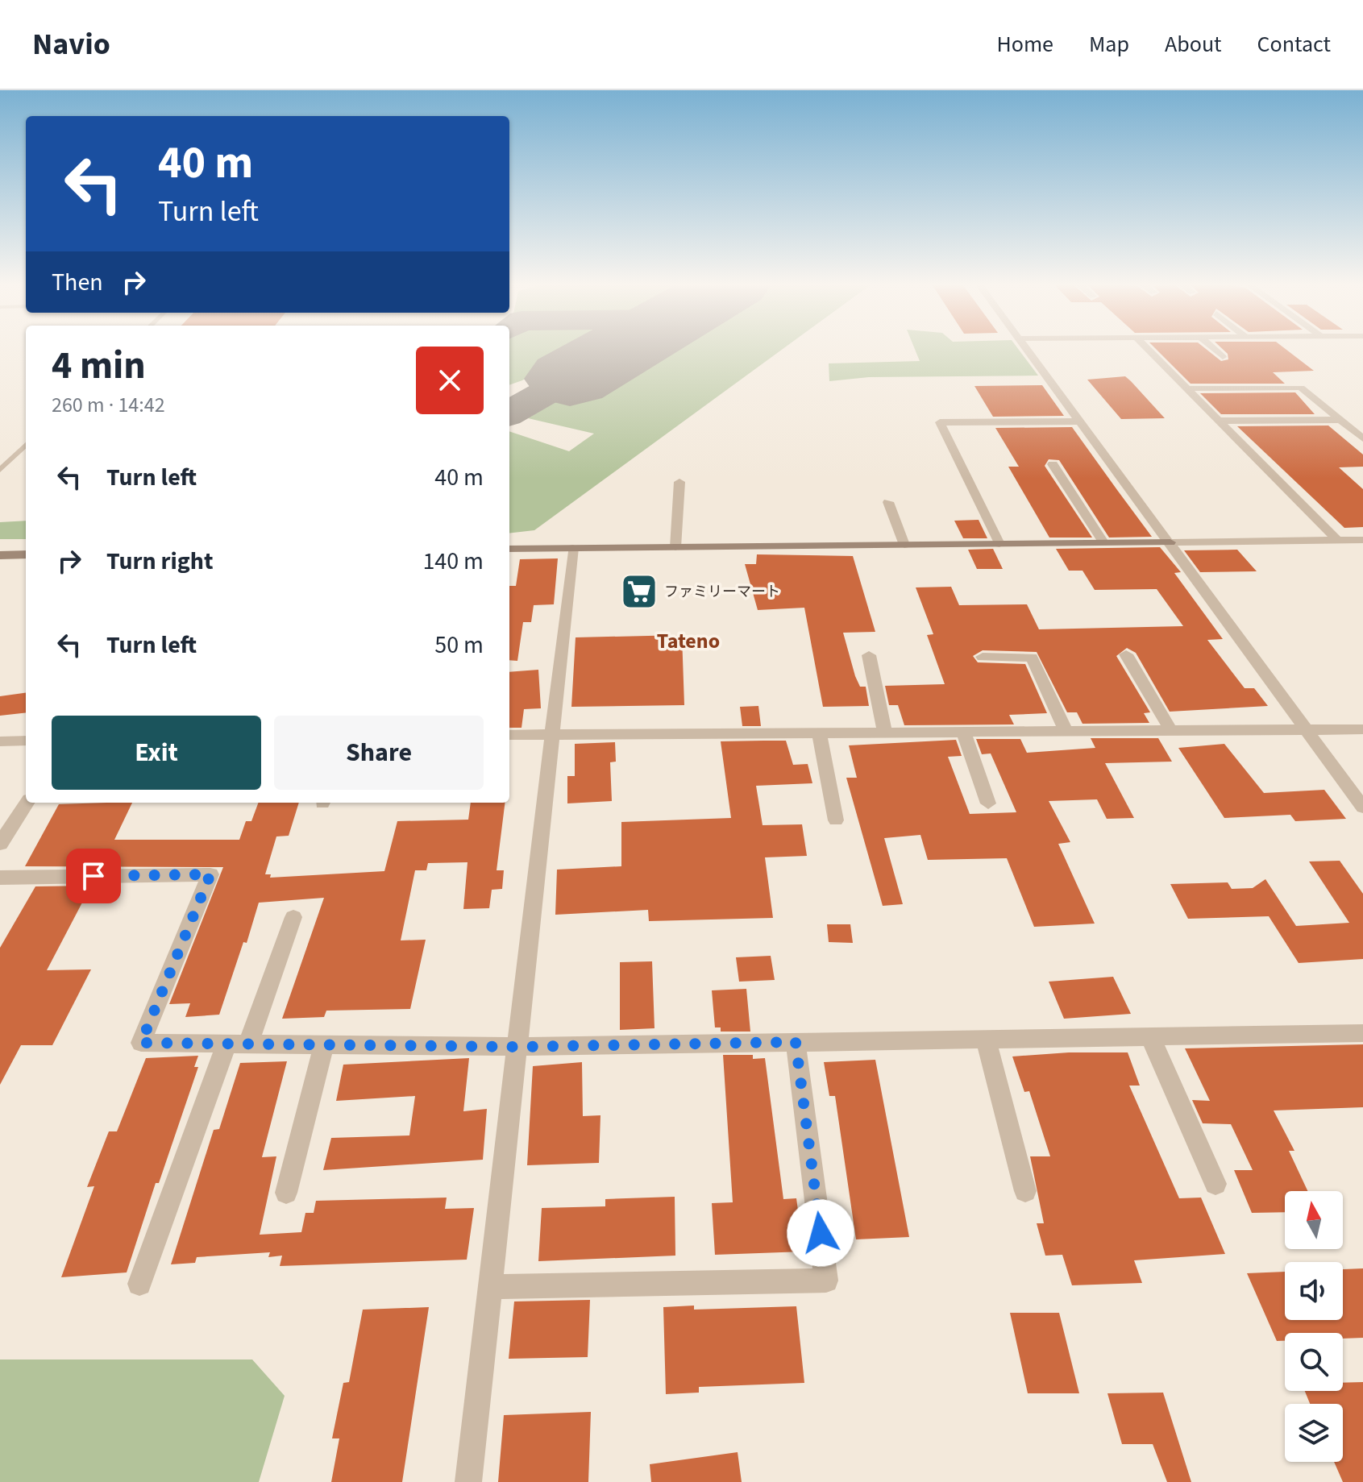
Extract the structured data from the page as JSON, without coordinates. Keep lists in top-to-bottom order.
{
  "districts": ["Tateno"],
  "places": {
    "supermarket": ["ファミリーマート"]
  },
  "north": "top",
  "page": {
    "header": "Navio",
    "nav": [
      "Home",
      "Map",
      "About",
      "Contact"
    ],
    "turn": ["40 m", "Turn left"],
    "then": "Then",
    "heading": ["4 min", "260 m · 14:42"],
    "list": [
      {
        "name": "Turn left",
        "value": "40 m"
      },
      {
        "name": "Turn right",
        "value": "140 m"
      },
      {
        "name": "Turn left",
        "value": "50 m"
      }
    ],
    "buttons": ["Exit", "Share"]
  }
}
